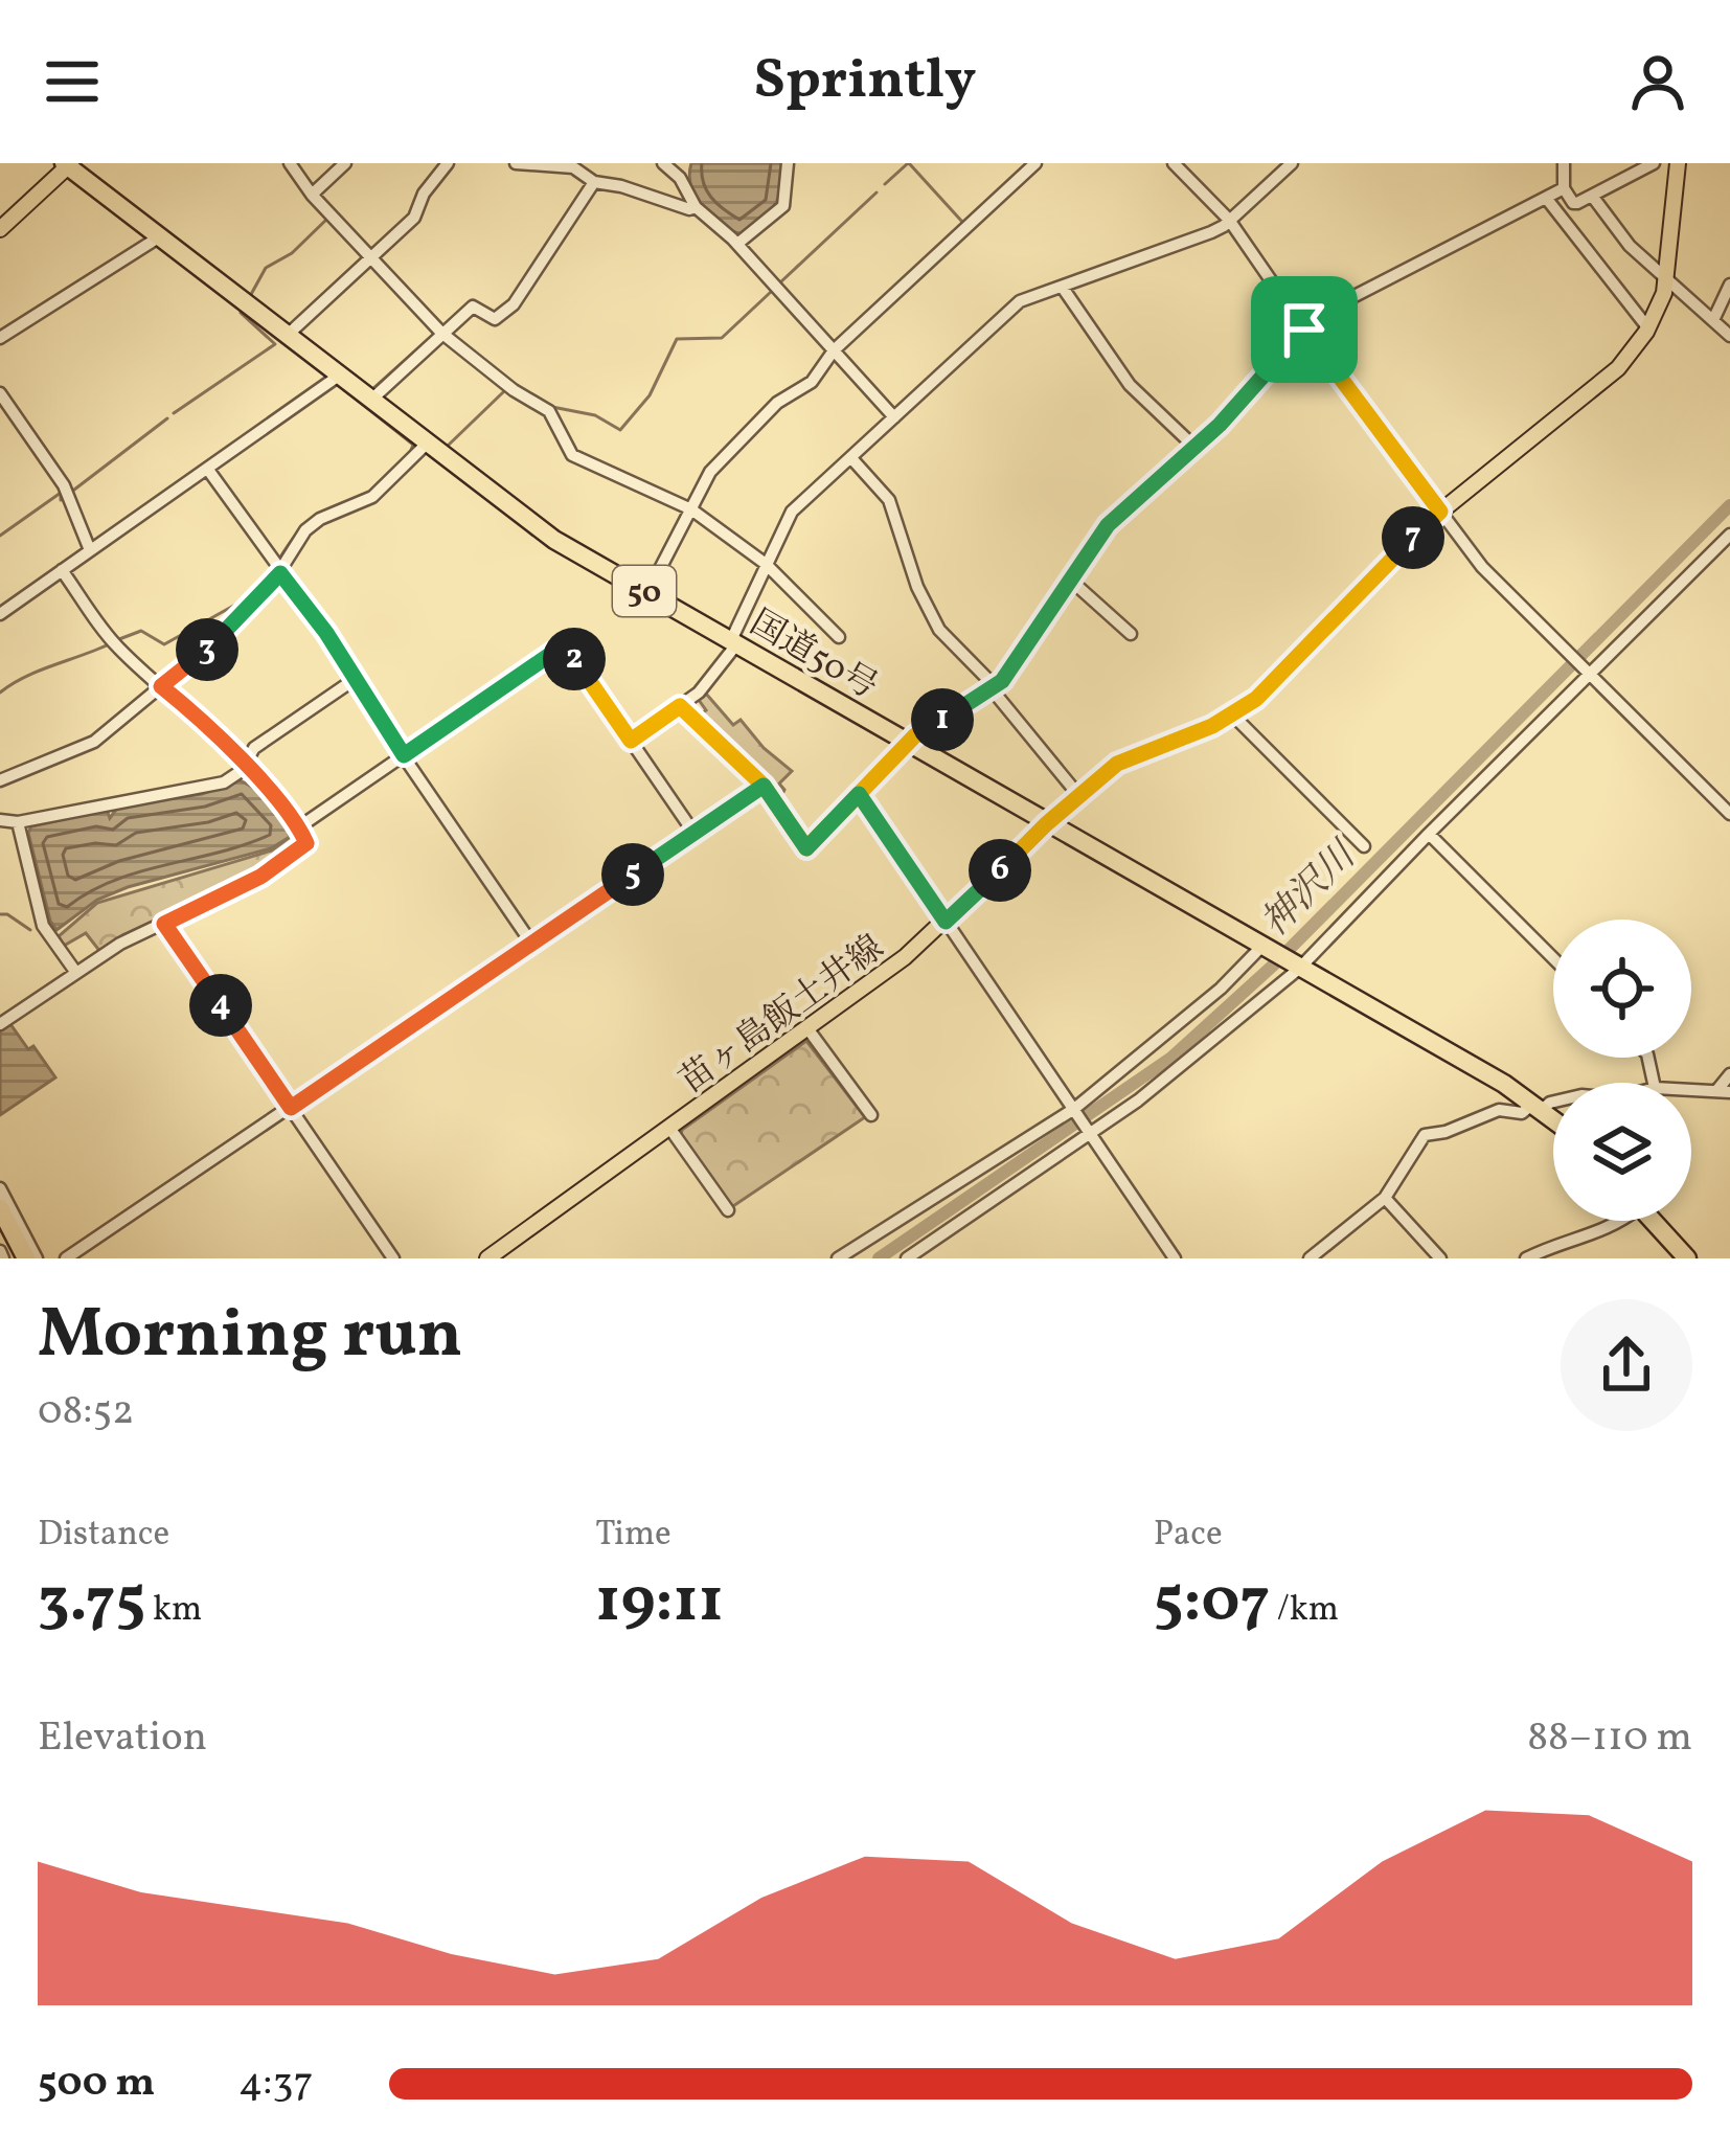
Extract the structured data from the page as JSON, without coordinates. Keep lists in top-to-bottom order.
{
  "streets": {
    "highway": ["50", "国道50号"],
    "main road": ["苗ヶ島飯土井線"]
  },
  "crossings": [
    ["国道50号", "苗ヶ島飯土井線"]
  ],
  "water": ["神沢川"],
  "page": {
    "header": "Sprintly",
    "pins": [
      "7",
      "3",
      "2",
      "1",
      "6",
      "5",
      "4"
    ],
    "heading": ["Morning run", "08:52"],
    "stats": [
      ["Distance", "3.75 km"],
      ["Time", "19:11"],
      ["Pace", "5:07 /km"]
    ],
    "chart": ["Elevation", "88–110 m"],
    "list": [
      {
        "name": "500 m",
        "note": "4:37"
      }
    ]
  }
}
